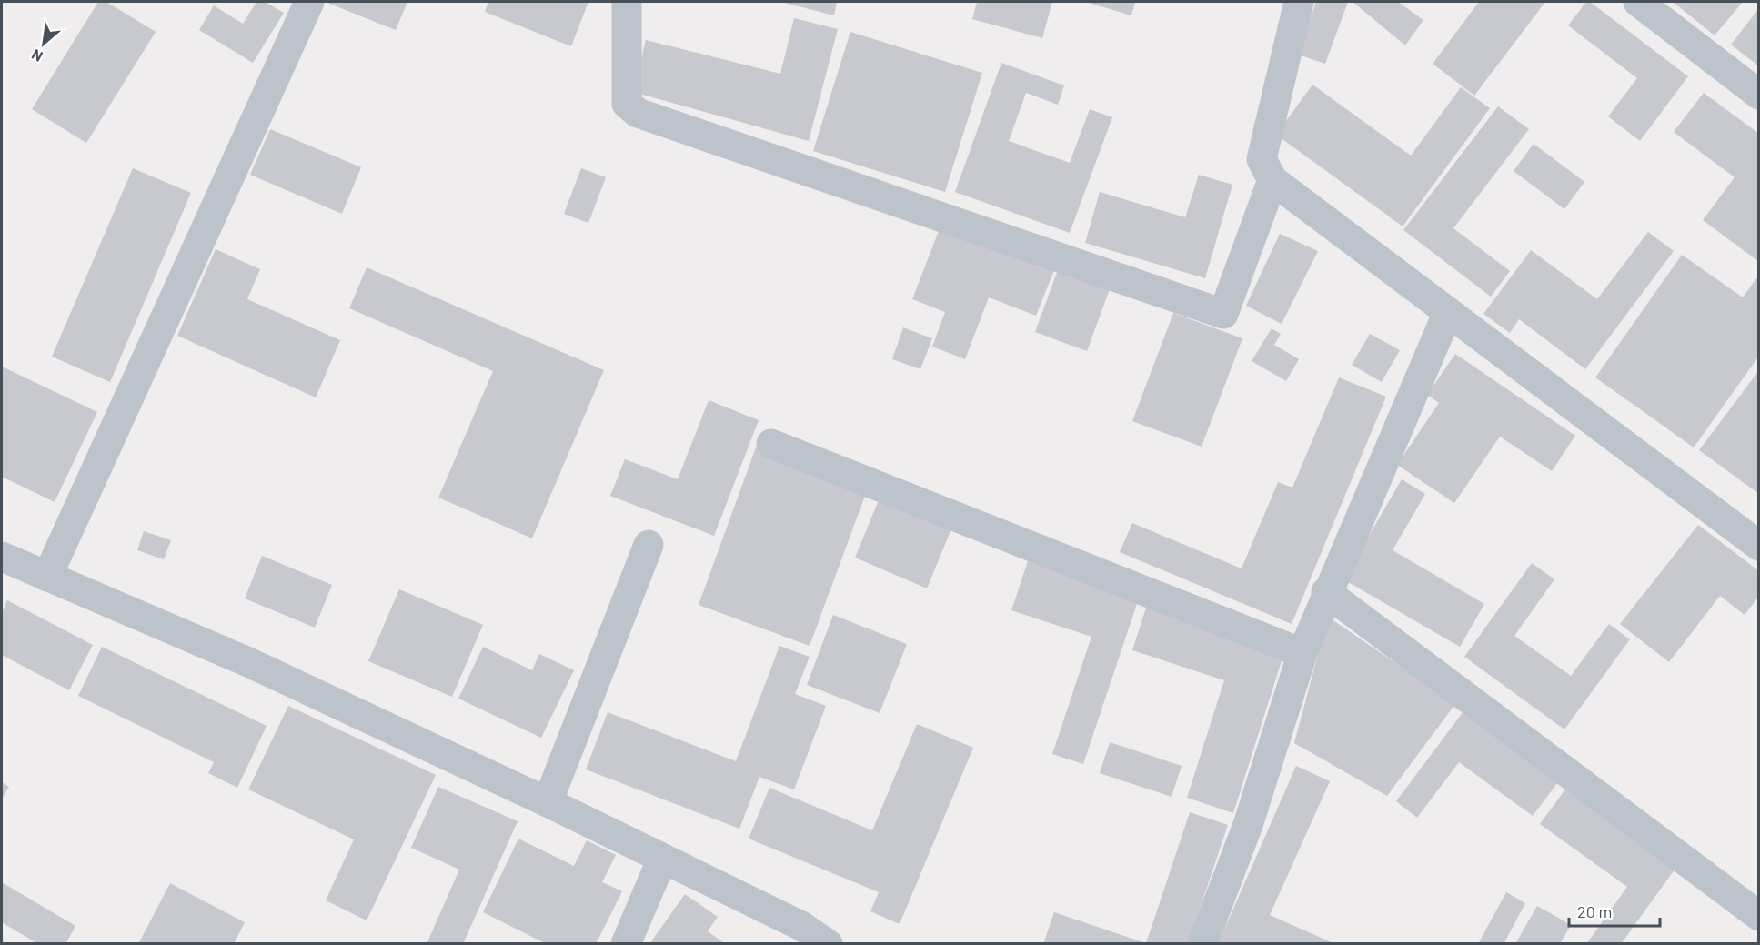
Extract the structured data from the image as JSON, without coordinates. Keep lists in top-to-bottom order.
{
  "scale_bar": "20 m",
  "north": "bottom left"
}
